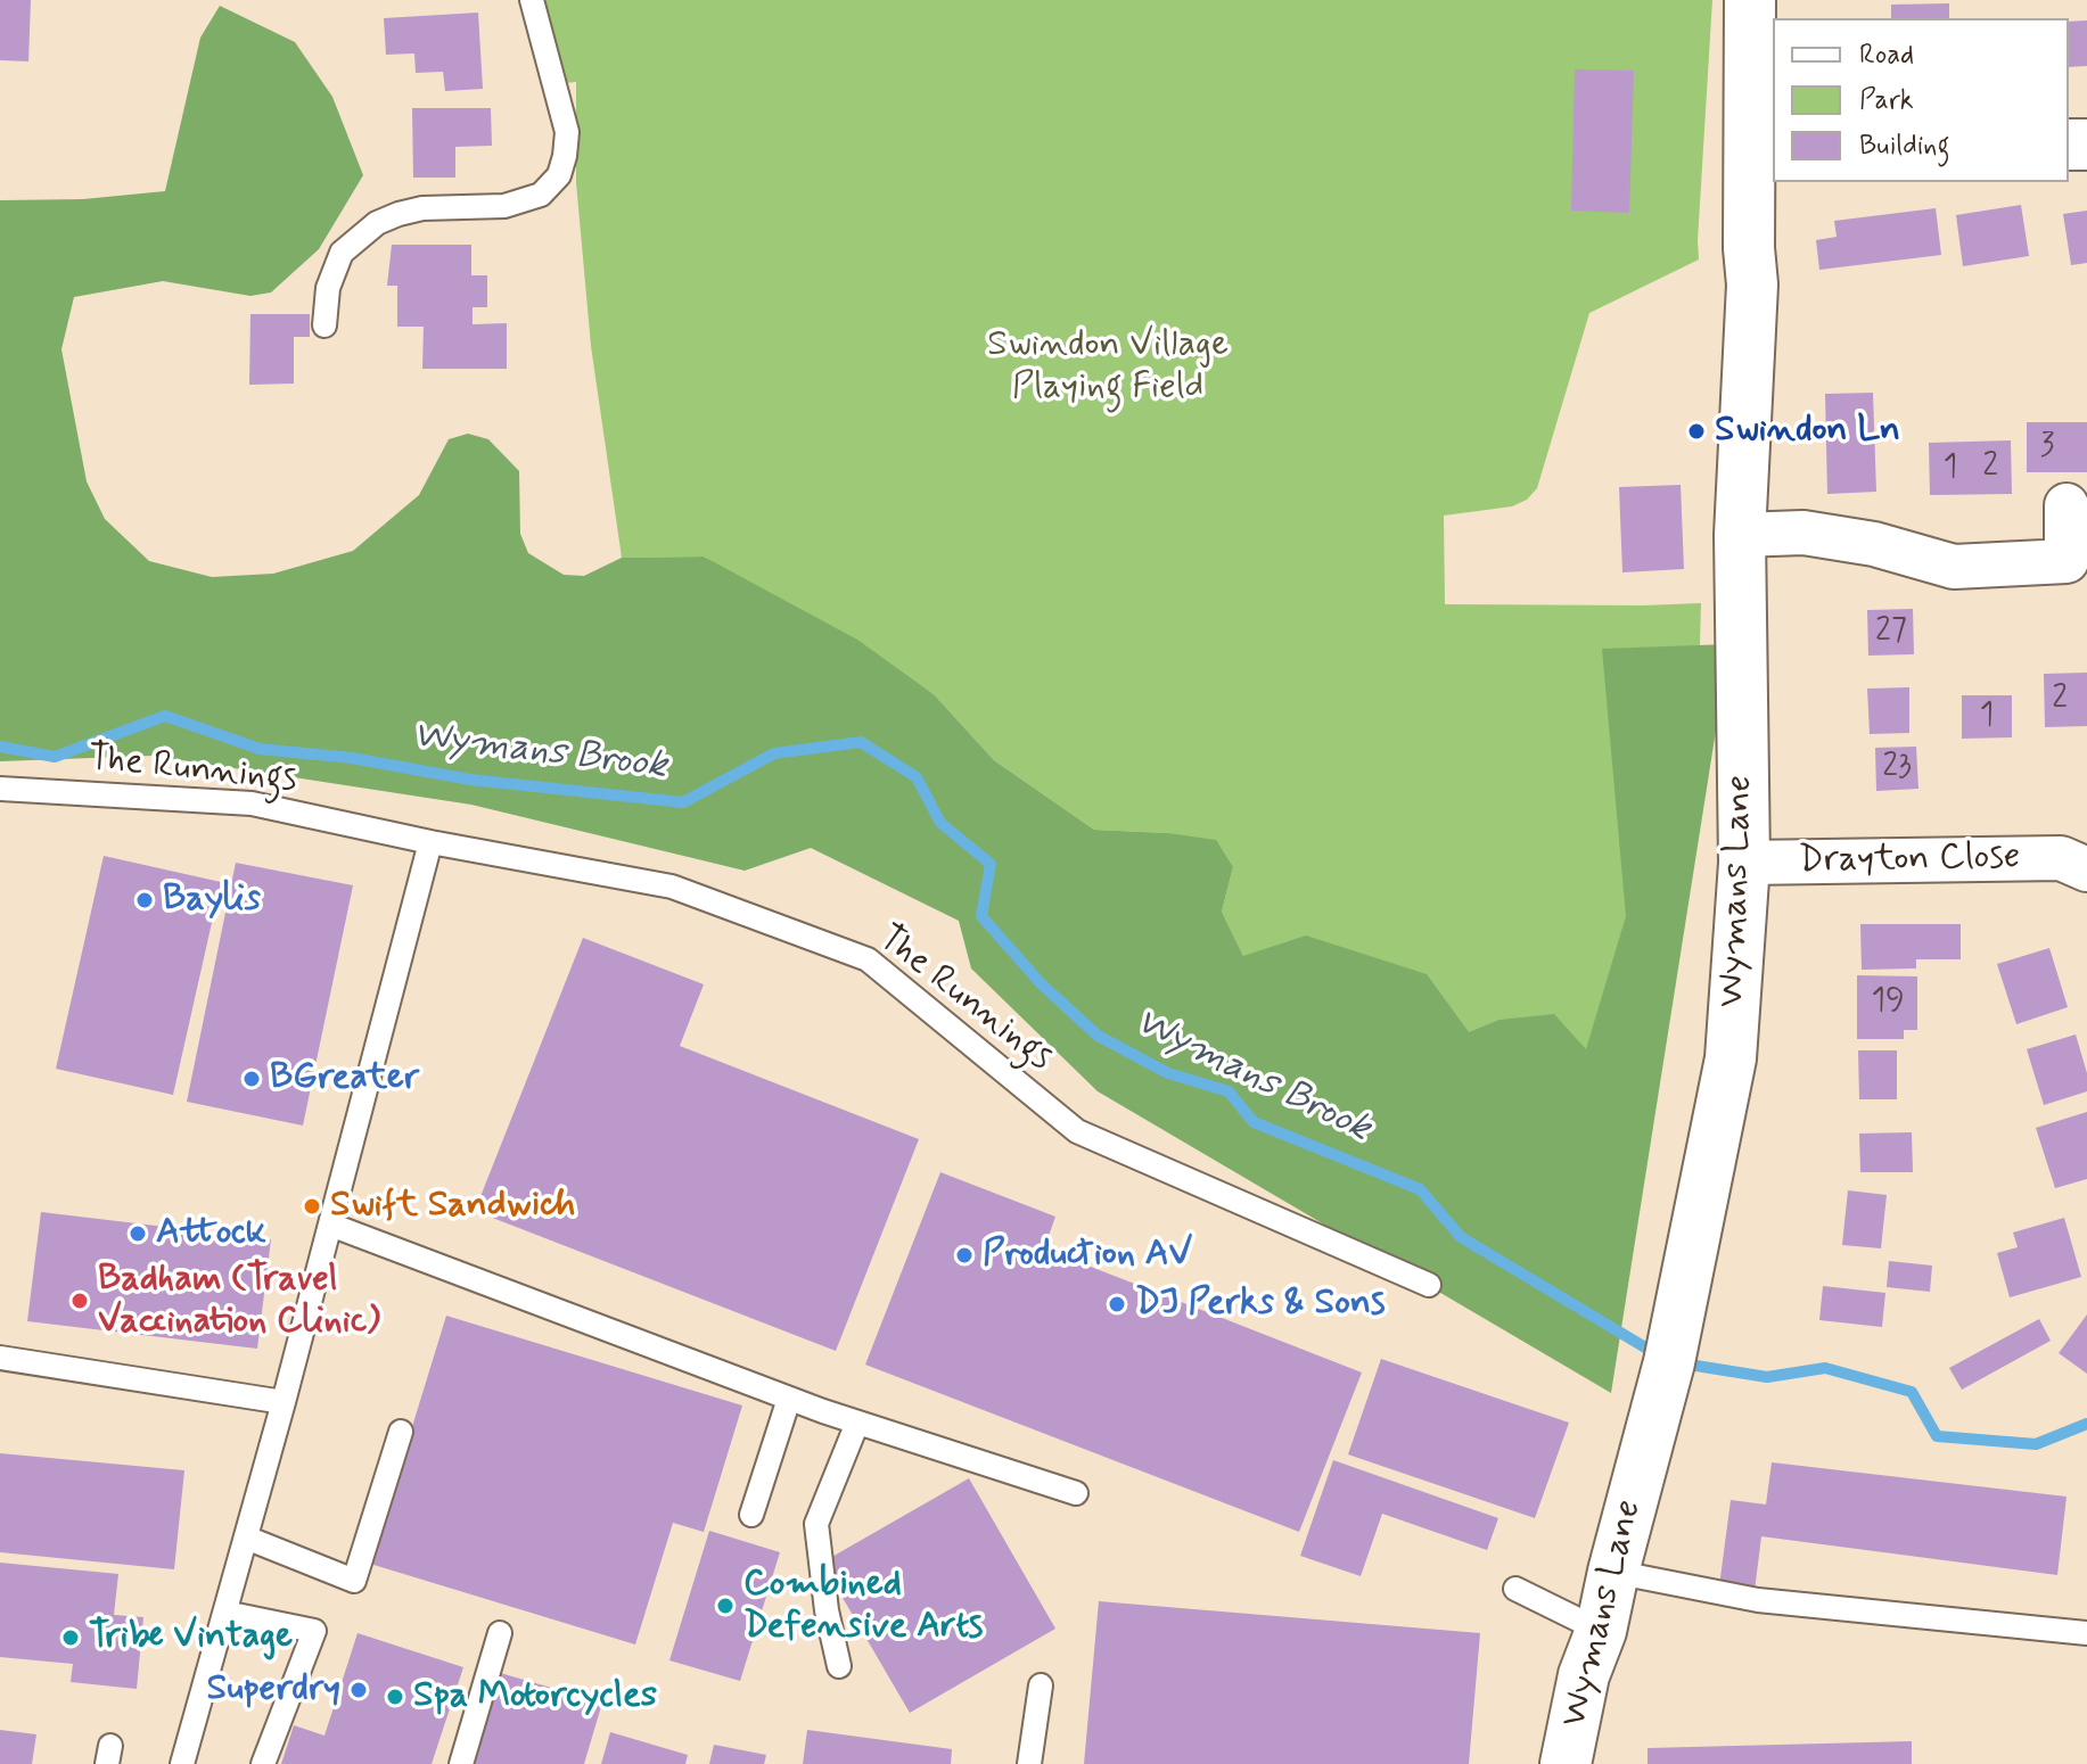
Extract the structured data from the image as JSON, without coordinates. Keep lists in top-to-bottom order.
{
  "streets": {
    "street": ["Drayton Close", "Wymans Lane"],
    "lane": ["The Runnings"]
  },
  "crossings": [
    ["Drayton Close", "Wymans Lane"]
  ],
  "water": ["Wymans Brook"],
  "parks": ["Swindon Village Playing Field"],
  "places": [
    "Swindon Ln",
    "Baylis",
    "BGreater",
    "Swift Sandwich",
    "Attock",
    "Production AV",
    "Badham (Travel Vaccination Clinic)",
    "DJ Perks & Sons",
    "Combined Defensive Arts",
    "Tribe Vintage",
    "Superdry",
    "Spa Motorcycles"
  ],
  "house_numbers": [
    "3",
    "2",
    "1",
    "27",
    "2",
    "1",
    "23",
    "19"
  ],
  "legend": ["Road", "Park", "Building"]
}
